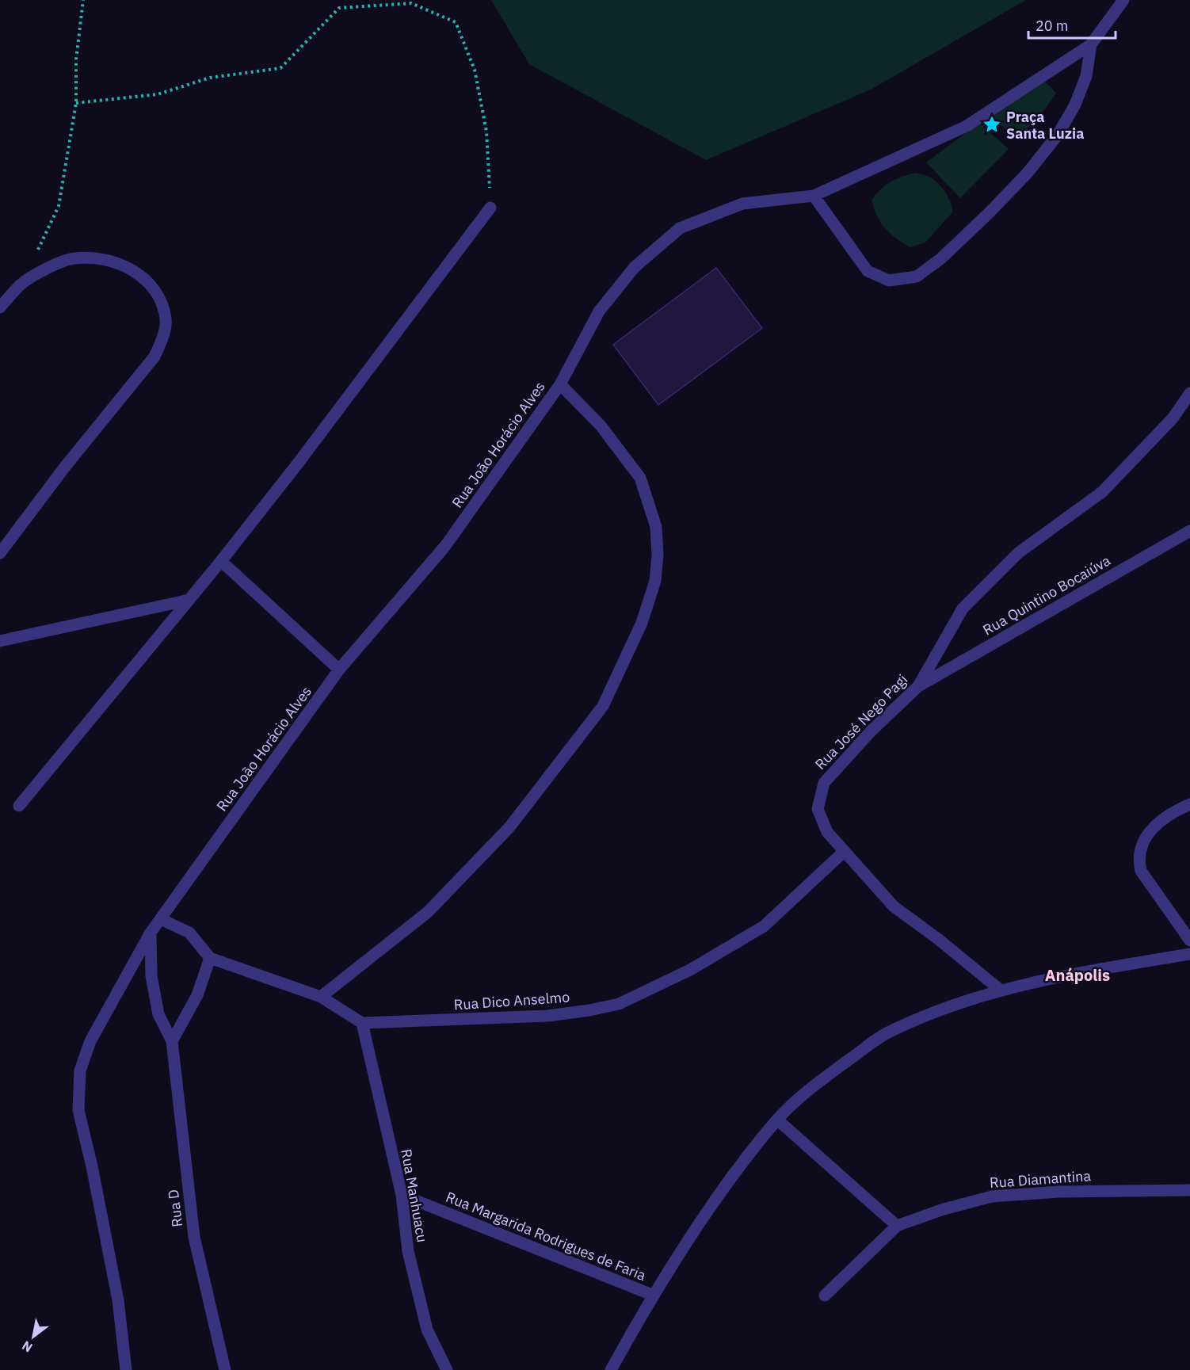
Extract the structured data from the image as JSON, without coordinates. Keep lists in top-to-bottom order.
{
  "streets": {
    "street": [
      "Rua João Horácio Alves",
      "Rua Quintino Bocaiúva",
      "Rua José Nego Pagi",
      "Rua Dico Anselmo",
      "Rua Diamantina",
      "Rua Manhuacu",
      "Rua D",
      "Rua Margarida Rodrigues de Faria"
    ]
  },
  "crossings": [
    ["Rua João Horácio Alves", "Rua D"],
    ["Rua Quintino Bocaiúva", "Rua José Nego Pagi"],
    ["Rua José Nego Pagi", "Rua Dico Anselmo"],
    ["Rua Dico Anselmo", "Rua Manhuacu"],
    ["Rua Manhuacu", "Rua Margarida Rodrigues de Faria"]
  ],
  "districts": ["Anápolis"],
  "places": {
    "place": ["Praça Santa Luzia"]
  },
  "scale_bar": "20 m",
  "north": "bottom left"
}
